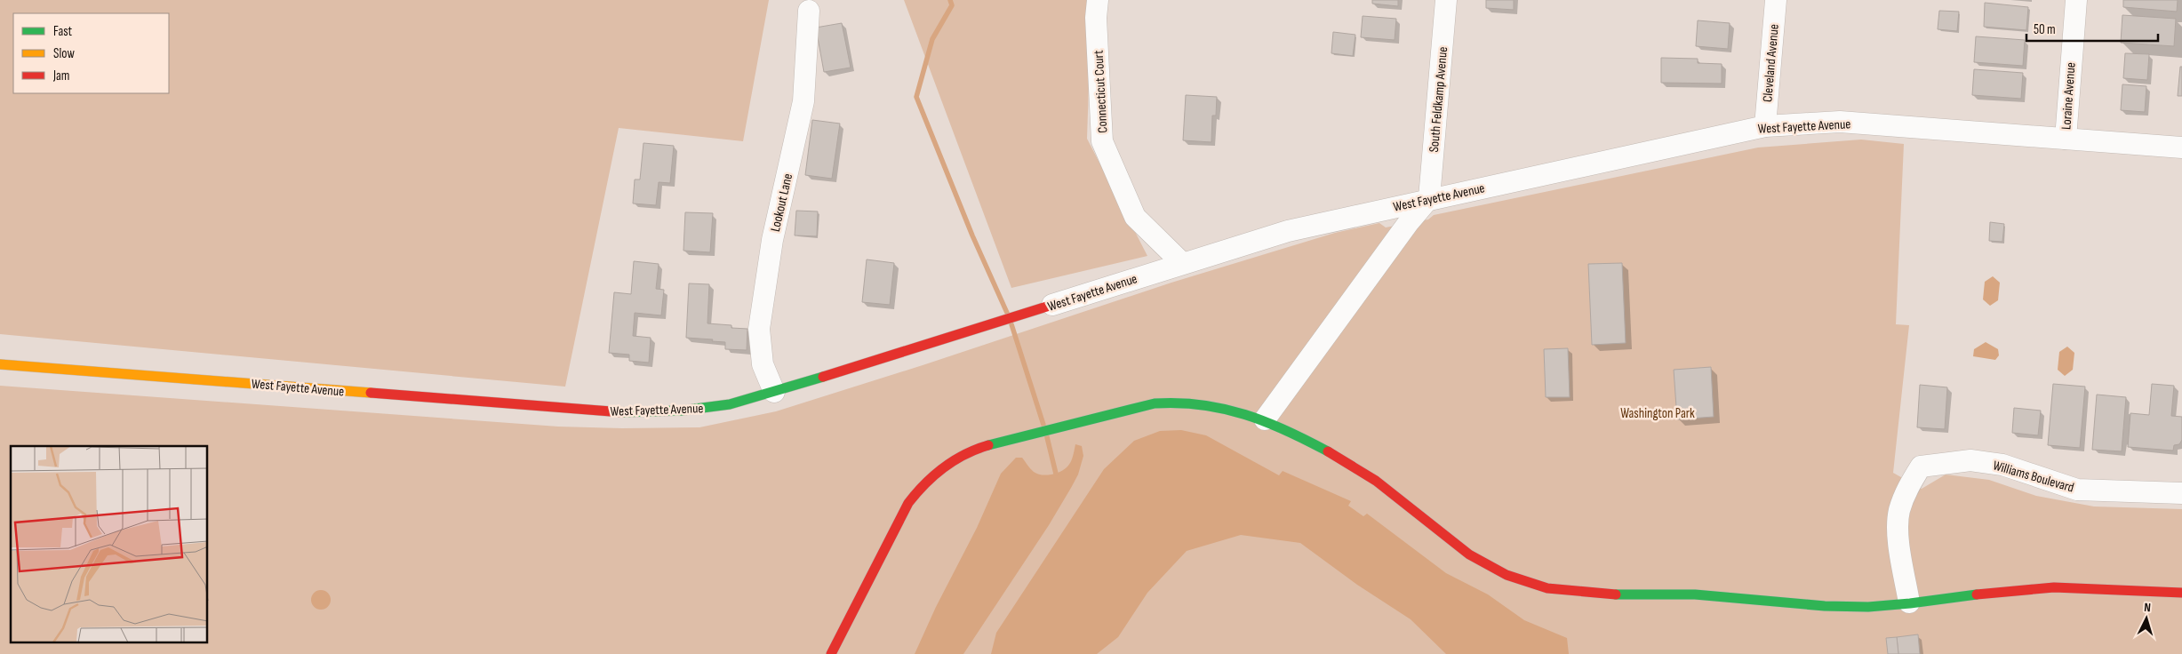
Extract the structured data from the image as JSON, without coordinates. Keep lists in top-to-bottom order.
{
  "streets": {
    "street": [
      "Cleveland Avenue",
      "Connecticut Court",
      "Loraine Avenue",
      "South Feldkamp Avenue",
      "West Fayette Avenue",
      "Lookout Lane",
      "Williams Boulevard"
    ]
  },
  "crossings": [
    ["Cleveland Avenue", "West Fayette Avenue"],
    ["Connecticut Court", "West Fayette Avenue"],
    ["Loraine Avenue", "West Fayette Avenue"],
    ["South Feldkamp Avenue", "West Fayette Avenue"],
    ["West Fayette Avenue", "Lookout Lane"]
  ],
  "parks": ["Washington Park"],
  "legend": ["Fast", "Slow", "Jam"],
  "scale_bar": "50 m",
  "north": "top"
}
